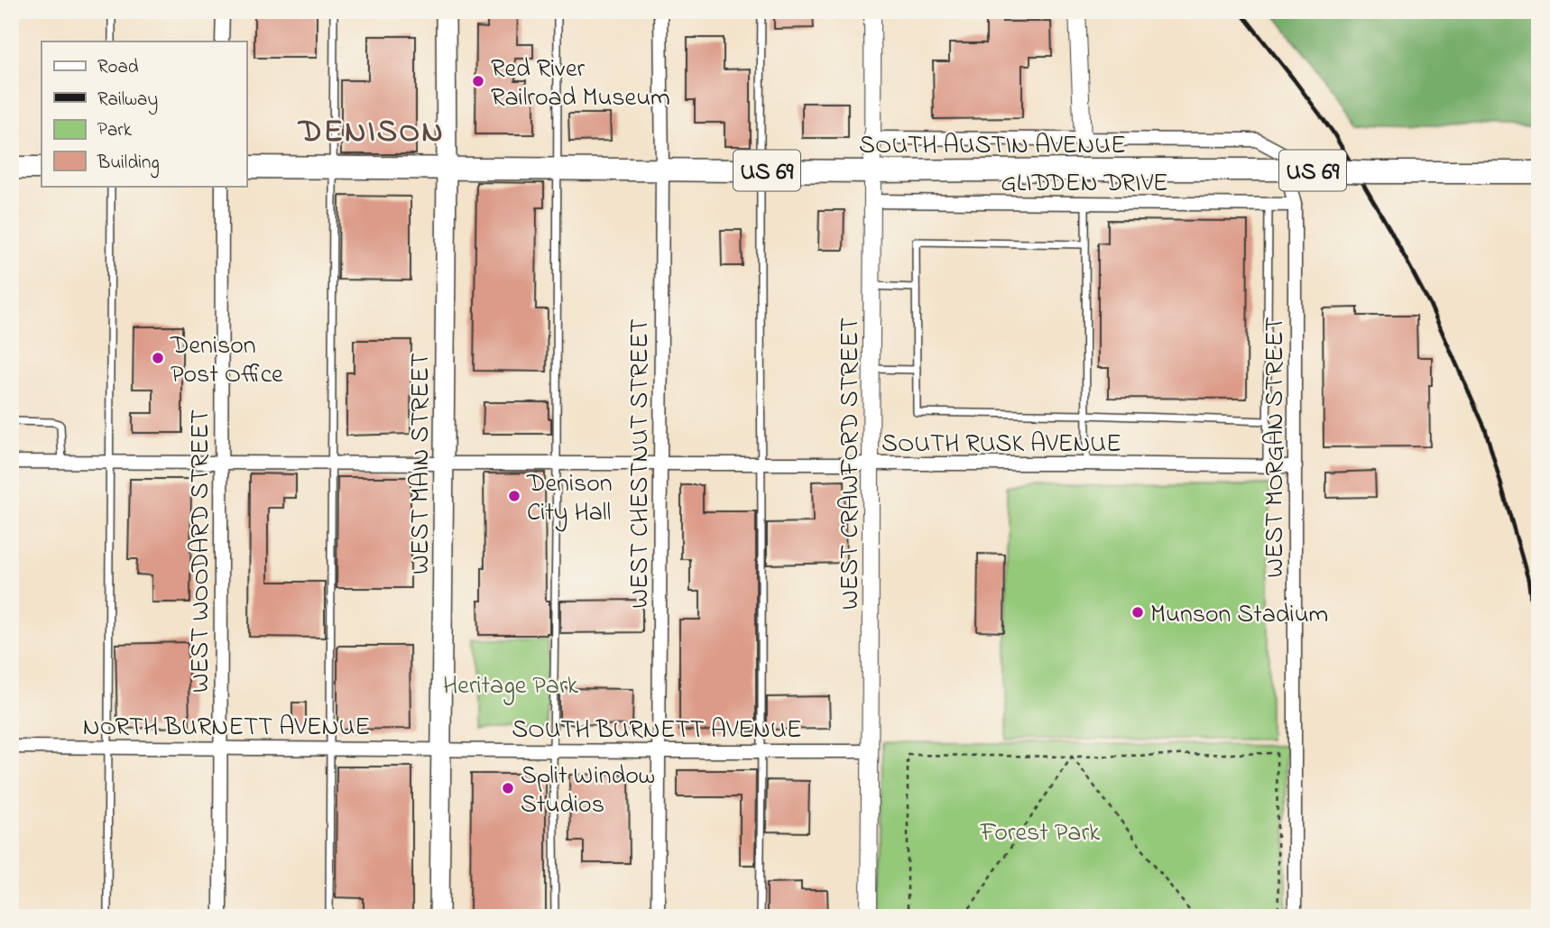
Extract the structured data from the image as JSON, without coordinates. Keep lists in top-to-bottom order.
{
  "streets": {
    "highway": ["SOUTH AUSTIN AVENUE", "US 69"],
    "main road": ["WEST MAIN STREET"],
    "street": [
      "GLIDDEN DRIVE",
      "SOUTH RUSK AVENUE",
      "WEST MORGAN STREET",
      "WEST CHESTNUT STREET",
      "WEST CRAWFORD STREET",
      "WEST WOODARD STREET",
      "NORTH BURNETT AVENUE",
      "SOUTH BURNETT AVENUE"
    ]
  },
  "crossings": [
    ["SOUTH AUSTIN AVENUE", "US 69"],
    ["SOUTH AUSTIN AVENUE", "WEST MAIN STREET"],
    ["SOUTH AUSTIN AVENUE", "WEST CHESTNUT STREET"],
    ["SOUTH AUSTIN AVENUE", "WEST CRAWFORD STREET"],
    ["US 69", "WEST MAIN STREET"],
    ["GLIDDEN DRIVE", "WEST MORGAN STREET"],
    ["GLIDDEN DRIVE", "WEST CRAWFORD STREET"],
    ["SOUTH RUSK AVENUE", "WEST MORGAN STREET"],
    ["SOUTH RUSK AVENUE", "WEST MAIN STREET"],
    ["SOUTH RUSK AVENUE", "WEST CHESTNUT STREET"],
    ["SOUTH RUSK AVENUE", "WEST CRAWFORD STREET"],
    ["SOUTH RUSK AVENUE", "WEST WOODARD STREET"],
    ["WEST MORGAN STREET", "WEST CRAWFORD STREET"],
    ["WEST MAIN STREET", "NORTH BURNETT AVENUE"],
    ["WEST MAIN STREET", "SOUTH BURNETT AVENUE"],
    ["WEST CHESTNUT STREET", "SOUTH BURNETT AVENUE"],
    ["WEST CRAWFORD STREET", "SOUTH BURNETT AVENUE"],
    ["WEST WOODARD STREET", "NORTH BURNETT AVENUE"],
    ["NORTH BURNETT AVENUE", "SOUTH BURNETT AVENUE"]
  ],
  "districts": ["DENISON"],
  "parks": ["Heritage Park", "Forest Park"],
  "places": [
    "Red River Railroad Museum",
    "Denison Post Office",
    "Denison City Hall",
    "Munson Stadium",
    "Split Window Studios"
  ],
  "legend": [
    "Road",
    "Railway",
    "Park",
    "Building"
  ]
}
